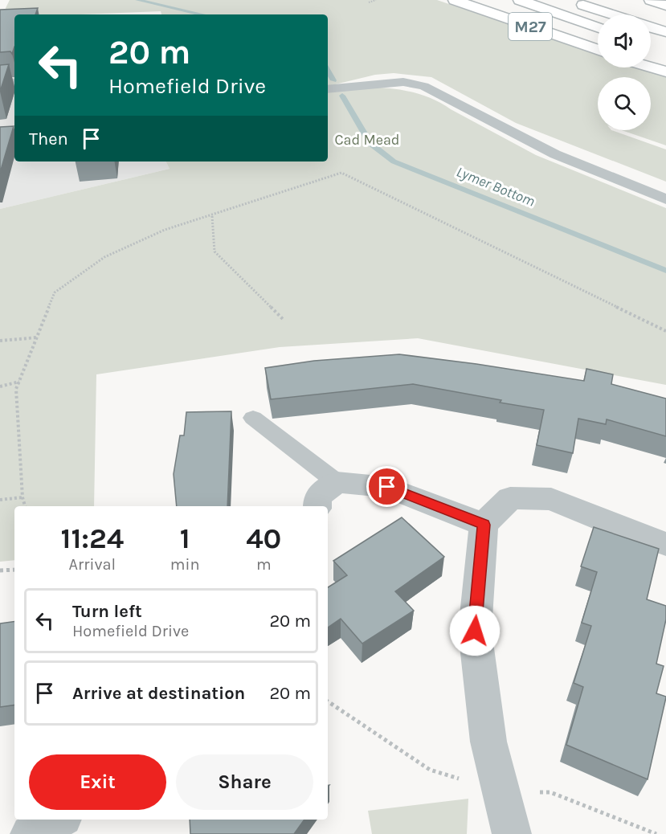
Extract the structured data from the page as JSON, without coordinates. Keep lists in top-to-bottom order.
{
  "streets": {
    "highway": ["M27"]
  },
  "water": ["Lymer Bottom"],
  "parks": ["Cad Mead"],
  "page": {
    "turn": ["20 m", "Homefield Drive"],
    "then": "Then",
    "eta": [
      "11:24",
      "Arrival",
      "1",
      "min",
      "40",
      "m"
    ],
    "list": [
      {
        "name": "Turn left",
        "note": "Homefield Drive",
        "value": "20 m"
      },
      {
        "name": "Arrive at destination",
        "value": "20 m"
      }
    ],
    "buttons": ["Exit", "Share"]
  }
}
